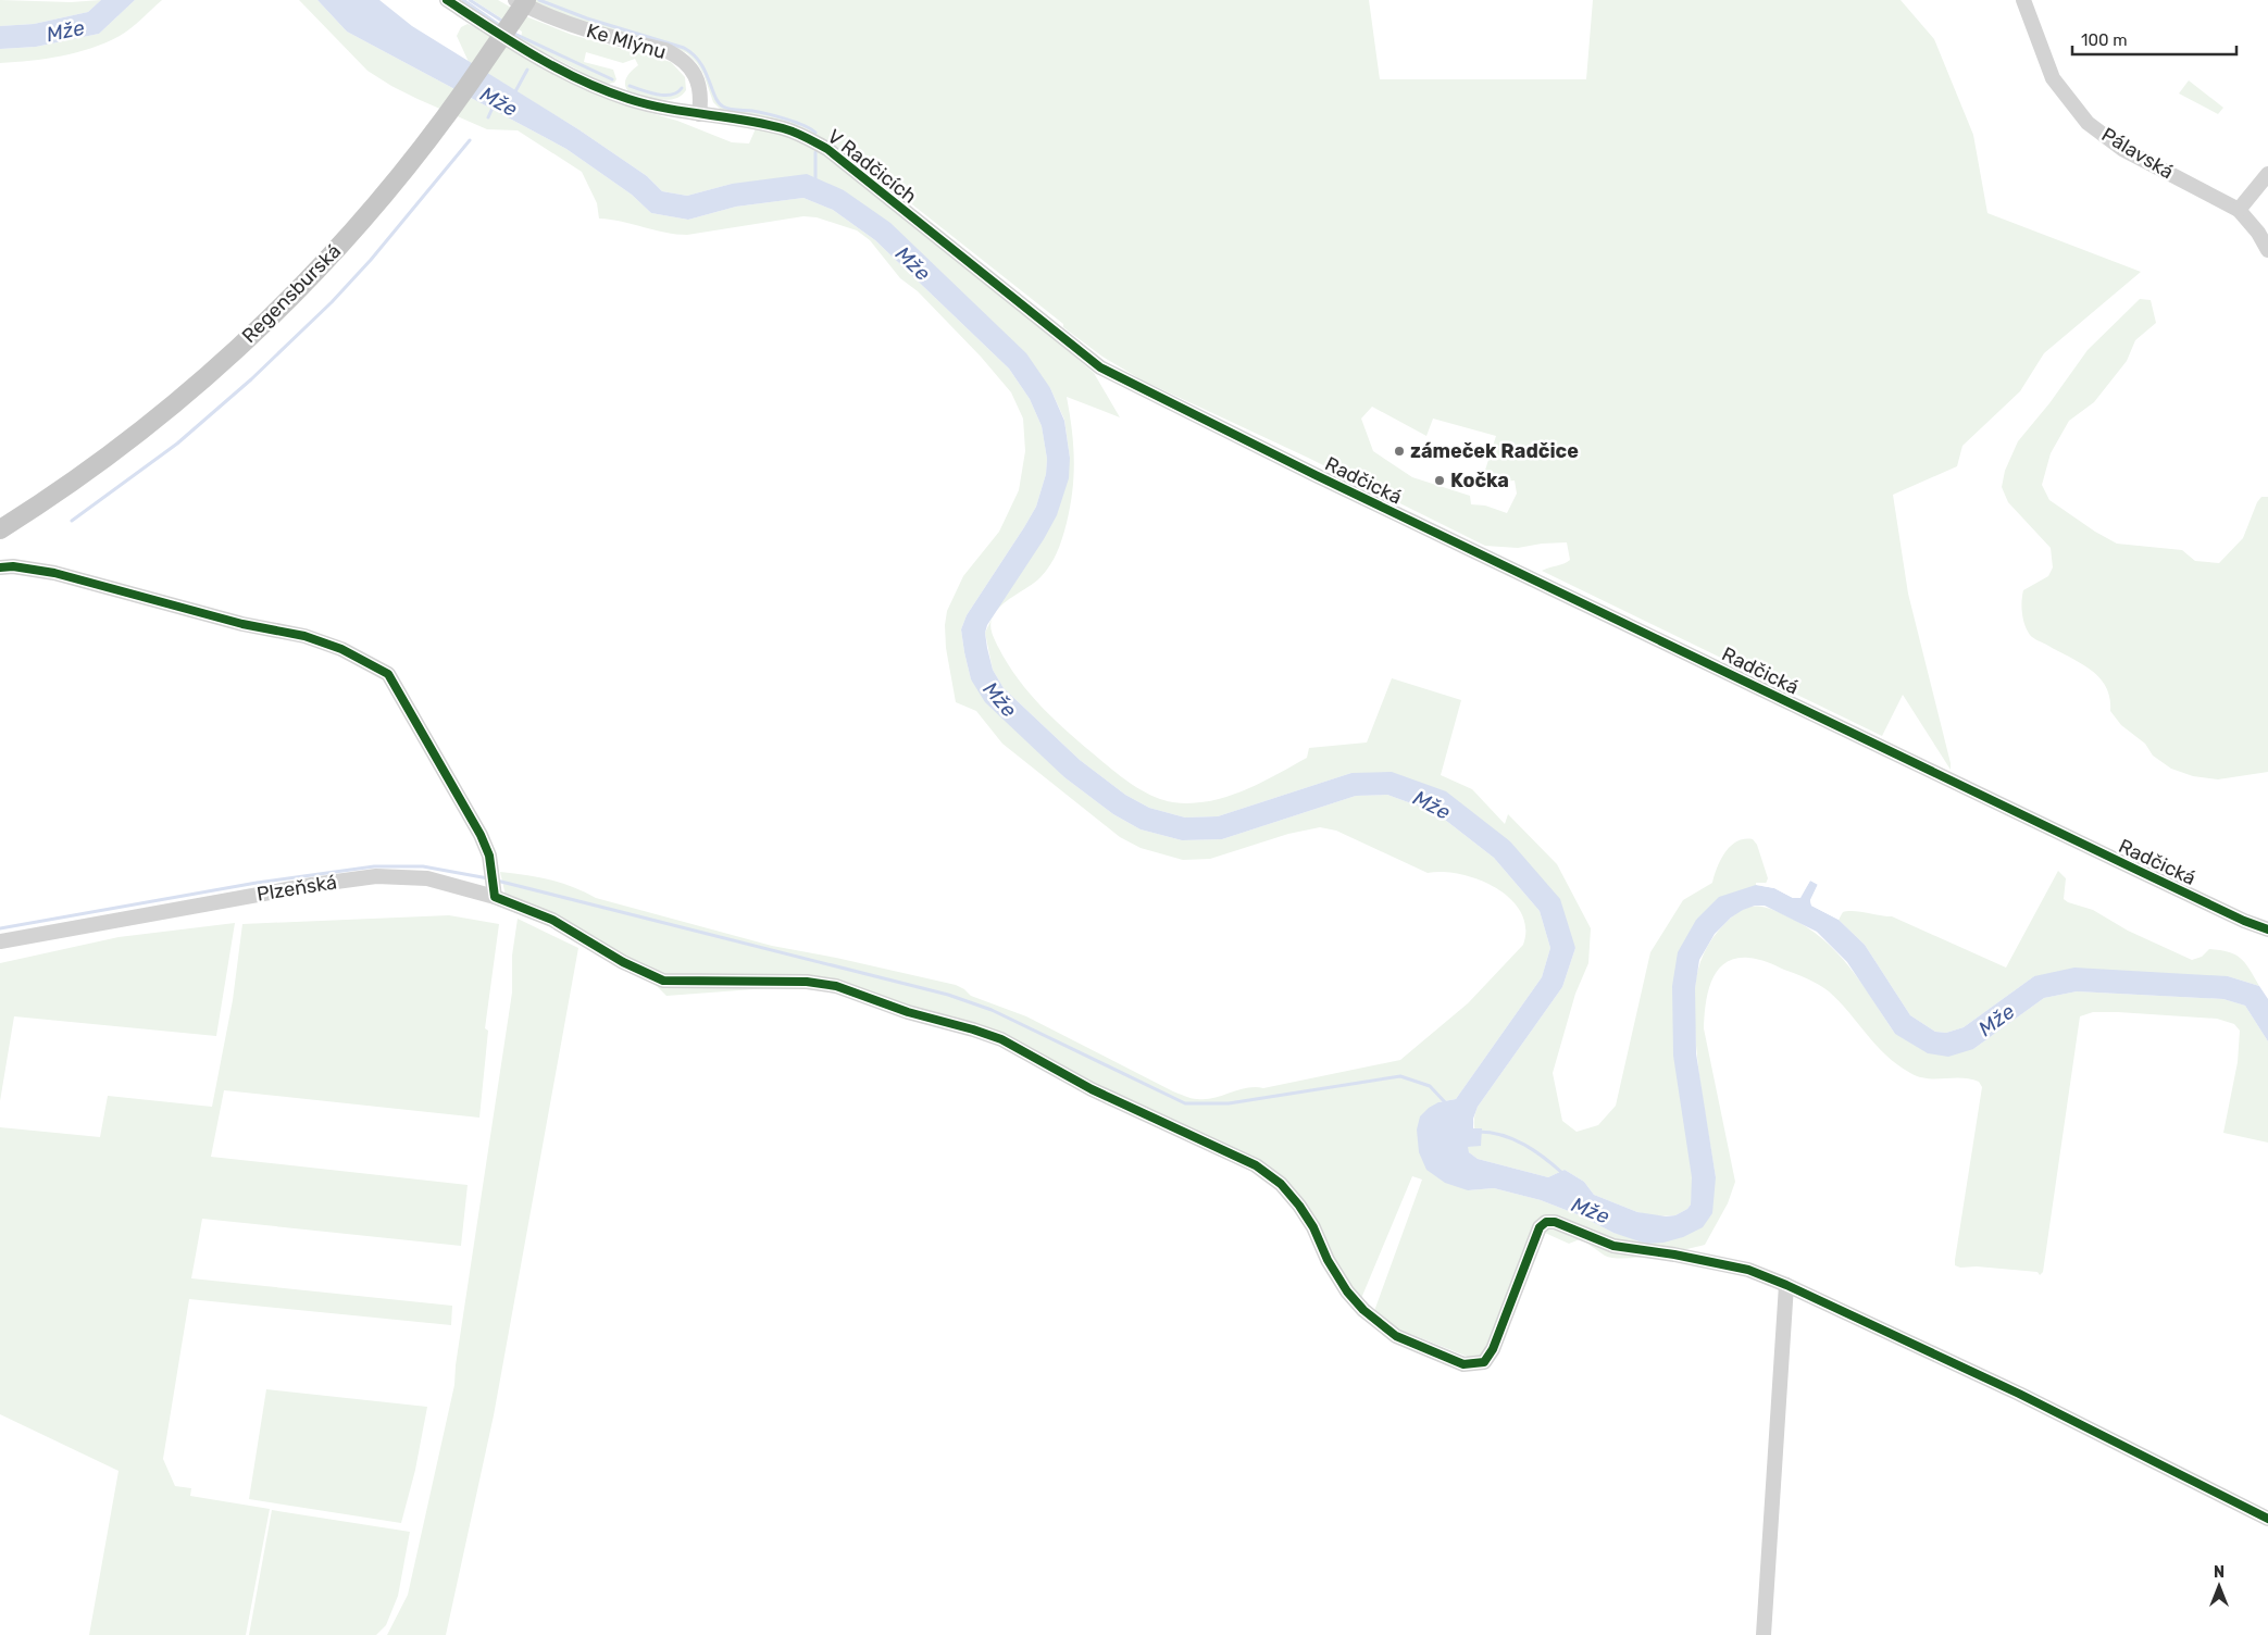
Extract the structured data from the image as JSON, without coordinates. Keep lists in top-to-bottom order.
{
  "streets": {
    "main road": ["Regensburská"],
    "street": [
      "Ke Mlýnu",
      "Pálavská",
      "V Radčicích",
      "Radčická",
      "Plzeňská"
    ]
  },
  "crossings": [
    ["Ke Mlýnu", "V Radčicích"],
    ["V Radčicích", "Radčická"]
  ],
  "water": ["Mže"],
  "places": ["zámeček Radčice", "Kočka"],
  "scale_bar": "100 m",
  "north": "top"
}
